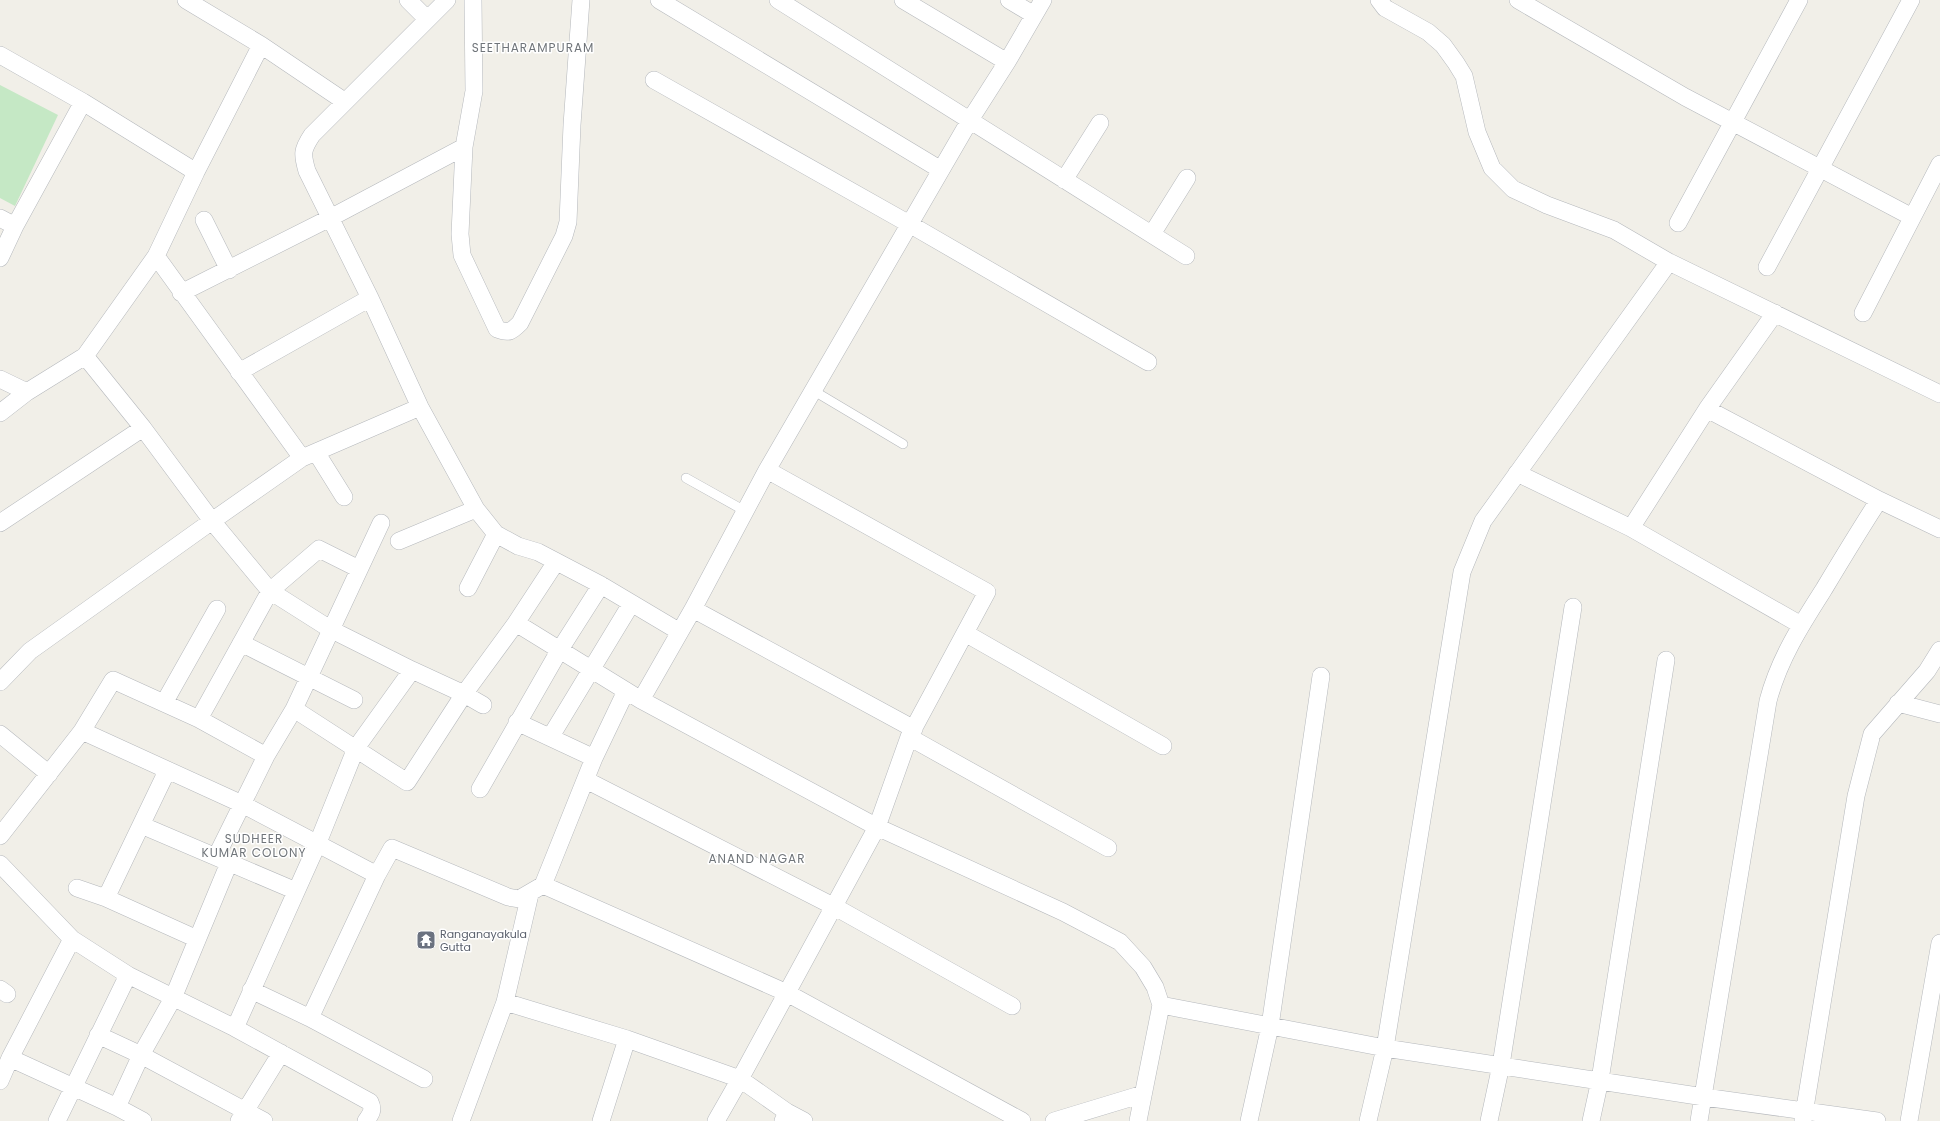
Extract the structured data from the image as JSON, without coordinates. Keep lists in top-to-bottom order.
{
  "districts": ["SEETHARAMPURAM", "SUDHEER KUMAR COLONY", "ANAND NAGAR"],
  "places": {
    "temple": ["Ranganayakula Gutta"]
  }
}
